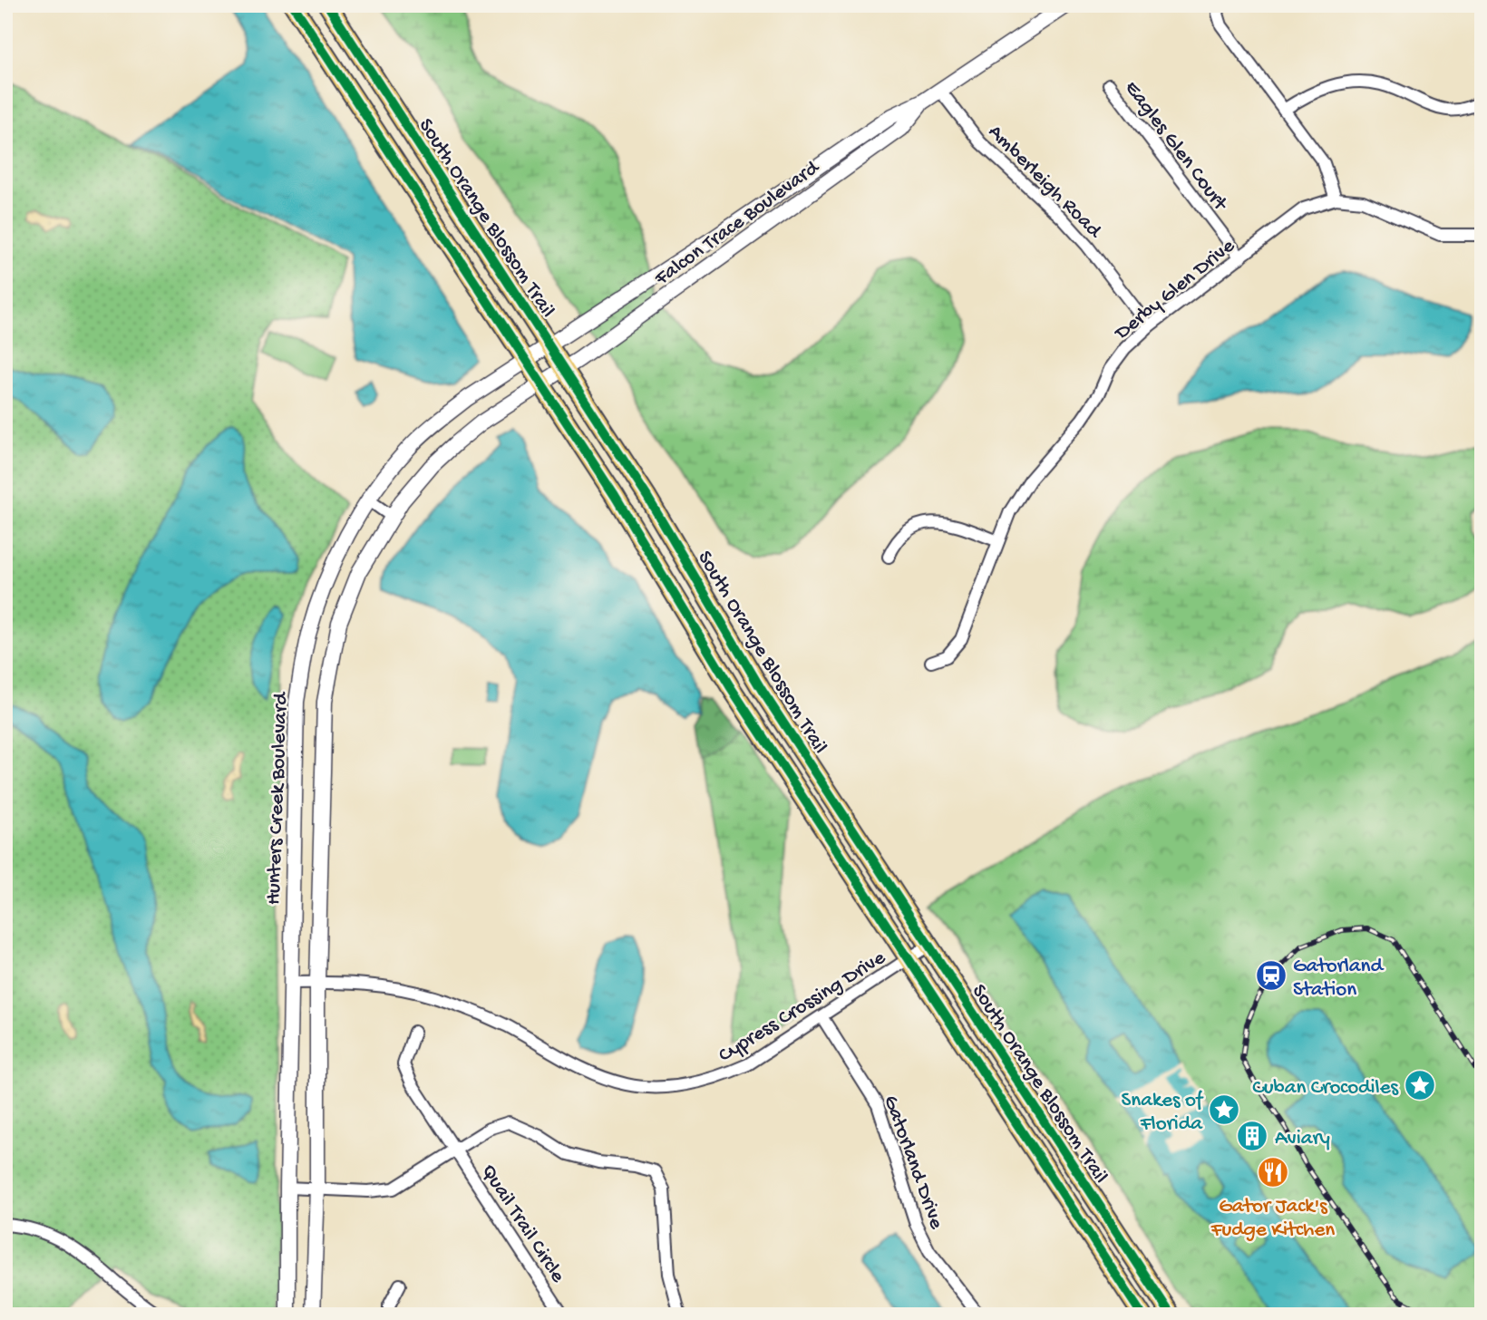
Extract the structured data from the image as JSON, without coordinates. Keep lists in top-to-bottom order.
{
  "streets": {
    "main road": ["South Orange Blossom Trail"],
    "street": [
      "Eagles Glen Court",
      "Amberleigh Road",
      "Falcon Trace Boulevard",
      "Derby Glen Drive",
      "Hunters Creek Boulevard",
      "Cypress Crossing Drive",
      "Gatorland Drive",
      "Quail Trail Circle"
    ]
  },
  "crossings": [
    ["Eagles Glen Court", "Derby Glen Drive"],
    ["Amberleigh Road", "Falcon Trace Boulevard"],
    ["Amberleigh Road", "Derby Glen Drive"],
    ["South Orange Blossom Trail", "Falcon Trace Boulevard"],
    ["South Orange Blossom Trail", "Hunters Creek Boulevard"],
    ["South Orange Blossom Trail", "Cypress Crossing Drive"],
    ["Falcon Trace Boulevard", "Hunters Creek Boulevard"],
    ["Hunters Creek Boulevard", "Cypress Crossing Drive"],
    ["Hunters Creek Boulevard", "Quail Trail Circle"],
    ["Cypress Crossing Drive", "Gatorland Drive"]
  ],
  "places": {
    "station": ["Gatorland Station"],
    "place": ["Cuban Crocodiles", "Snakes of Florida"],
    "building": ["Aviary"],
    "restaurant": ["Gator Jack's Fudge Kitchen"]
  }
}
